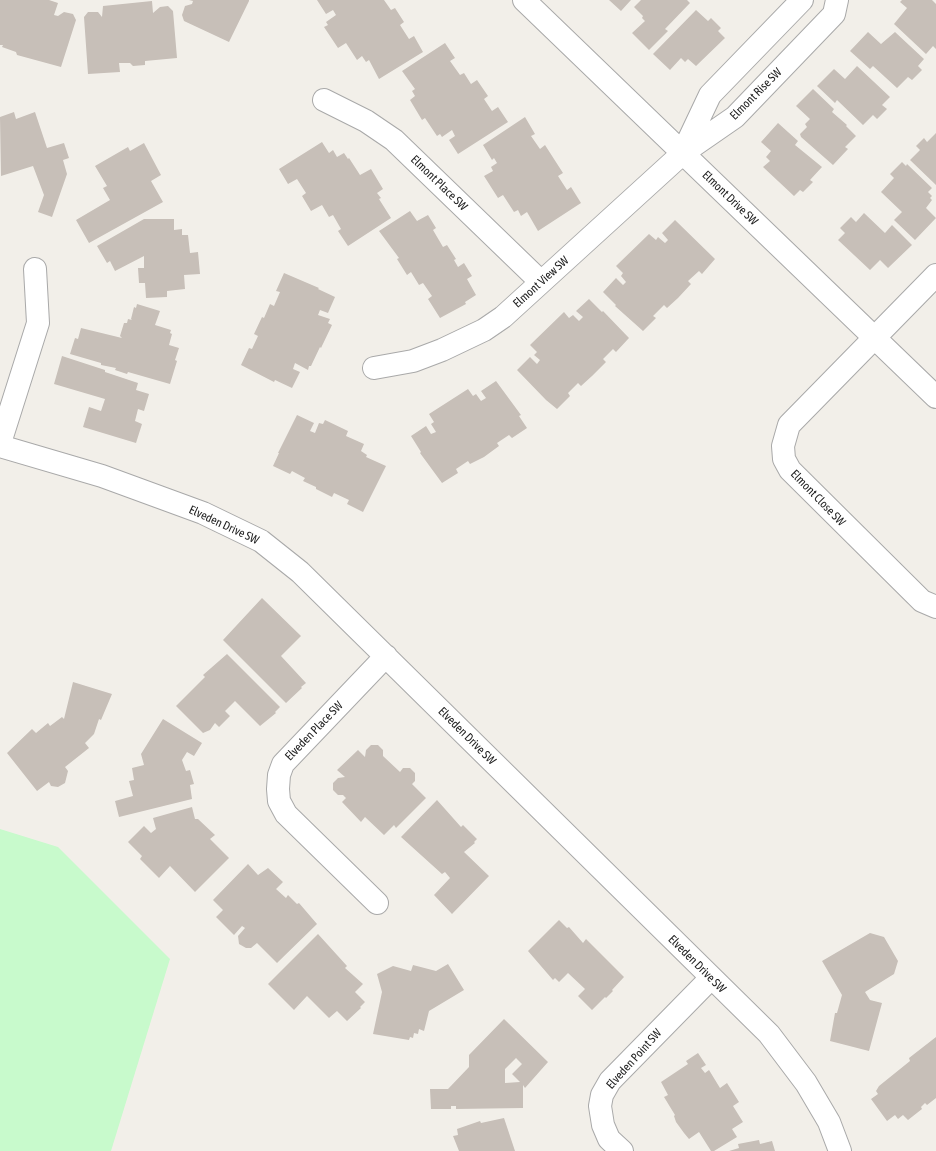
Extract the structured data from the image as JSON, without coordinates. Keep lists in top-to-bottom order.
{
  "streets": {
    "street": [
      "Elmont Rise SW",
      "Elmont Place SW",
      "Elmont Drive SW",
      "Elmont View SW",
      "Elmont Close SW",
      "Elveden Drive SW",
      "Elveden Place SW",
      "Elveden Point SW"
    ]
  },
  "crossings": [
    ["Elmont Rise SW", "Elmont Drive SW"],
    ["Elmont Rise SW", "Elmont View SW"],
    ["Elmont Place SW", "Elmont View SW"],
    ["Elmont Drive SW", "Elmont View SW"],
    ["Elmont Drive SW", "Elmont Close SW"],
    ["Elveden Drive SW", "Elveden Place SW"],
    ["Elveden Drive SW", "Elveden Point SW"]
  ]
}
